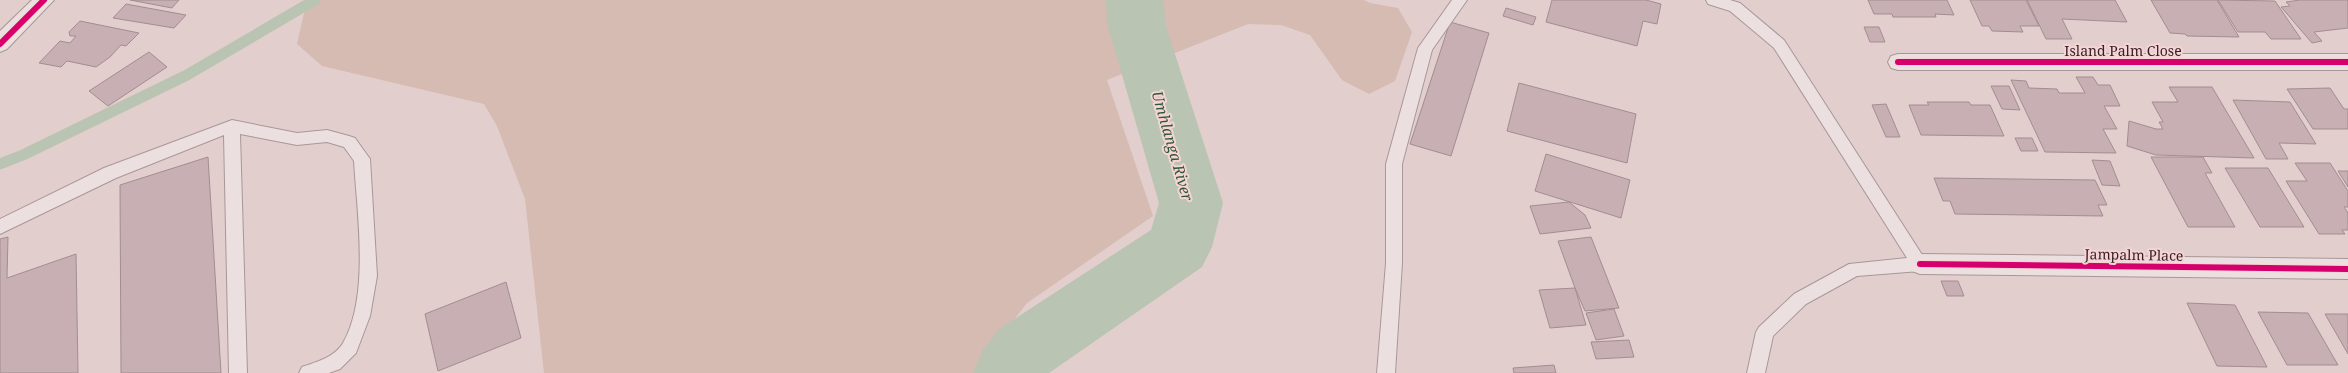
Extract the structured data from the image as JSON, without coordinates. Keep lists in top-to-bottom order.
{
  "streets": {
    "street": ["Island Palm Close", "Jampalm Place"]
  },
  "water": ["Umhlanga River"]
}
